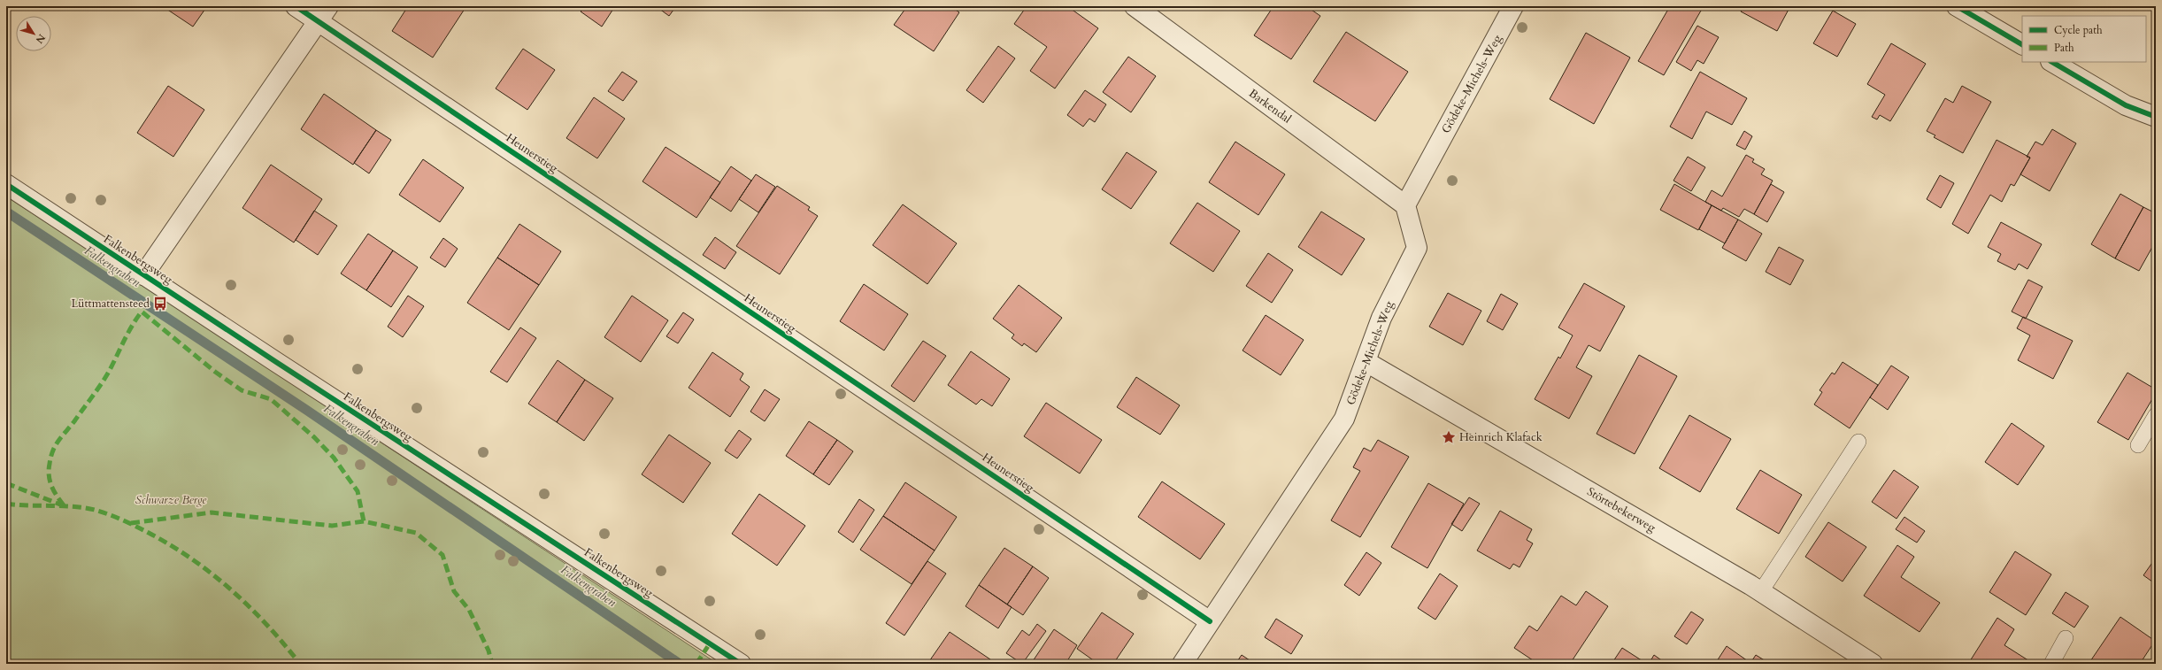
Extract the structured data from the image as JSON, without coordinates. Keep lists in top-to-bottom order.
{
  "streets": {
    "street": [
      "Gödeke-Michels-Weg",
      "Barkendal",
      "Heunerstieg",
      "Falkenbergsweg",
      "Störtebekerweg"
    ]
  },
  "crossings": [
    ["Gödeke-Michels-Weg", "Barkendal"],
    ["Gödeke-Michels-Weg", "Heunerstieg"],
    ["Gödeke-Michels-Weg", "Störtebekerweg"]
  ],
  "water": ["Falkengraben"],
  "parks": ["Schwarze Berge"],
  "places": {
    "bus stop": ["Lüttmattensteed"],
    "place": ["Heinrich Klafack"]
  },
  "legend": ["Cycle path", "Path"],
  "north": "bottom right"
}
